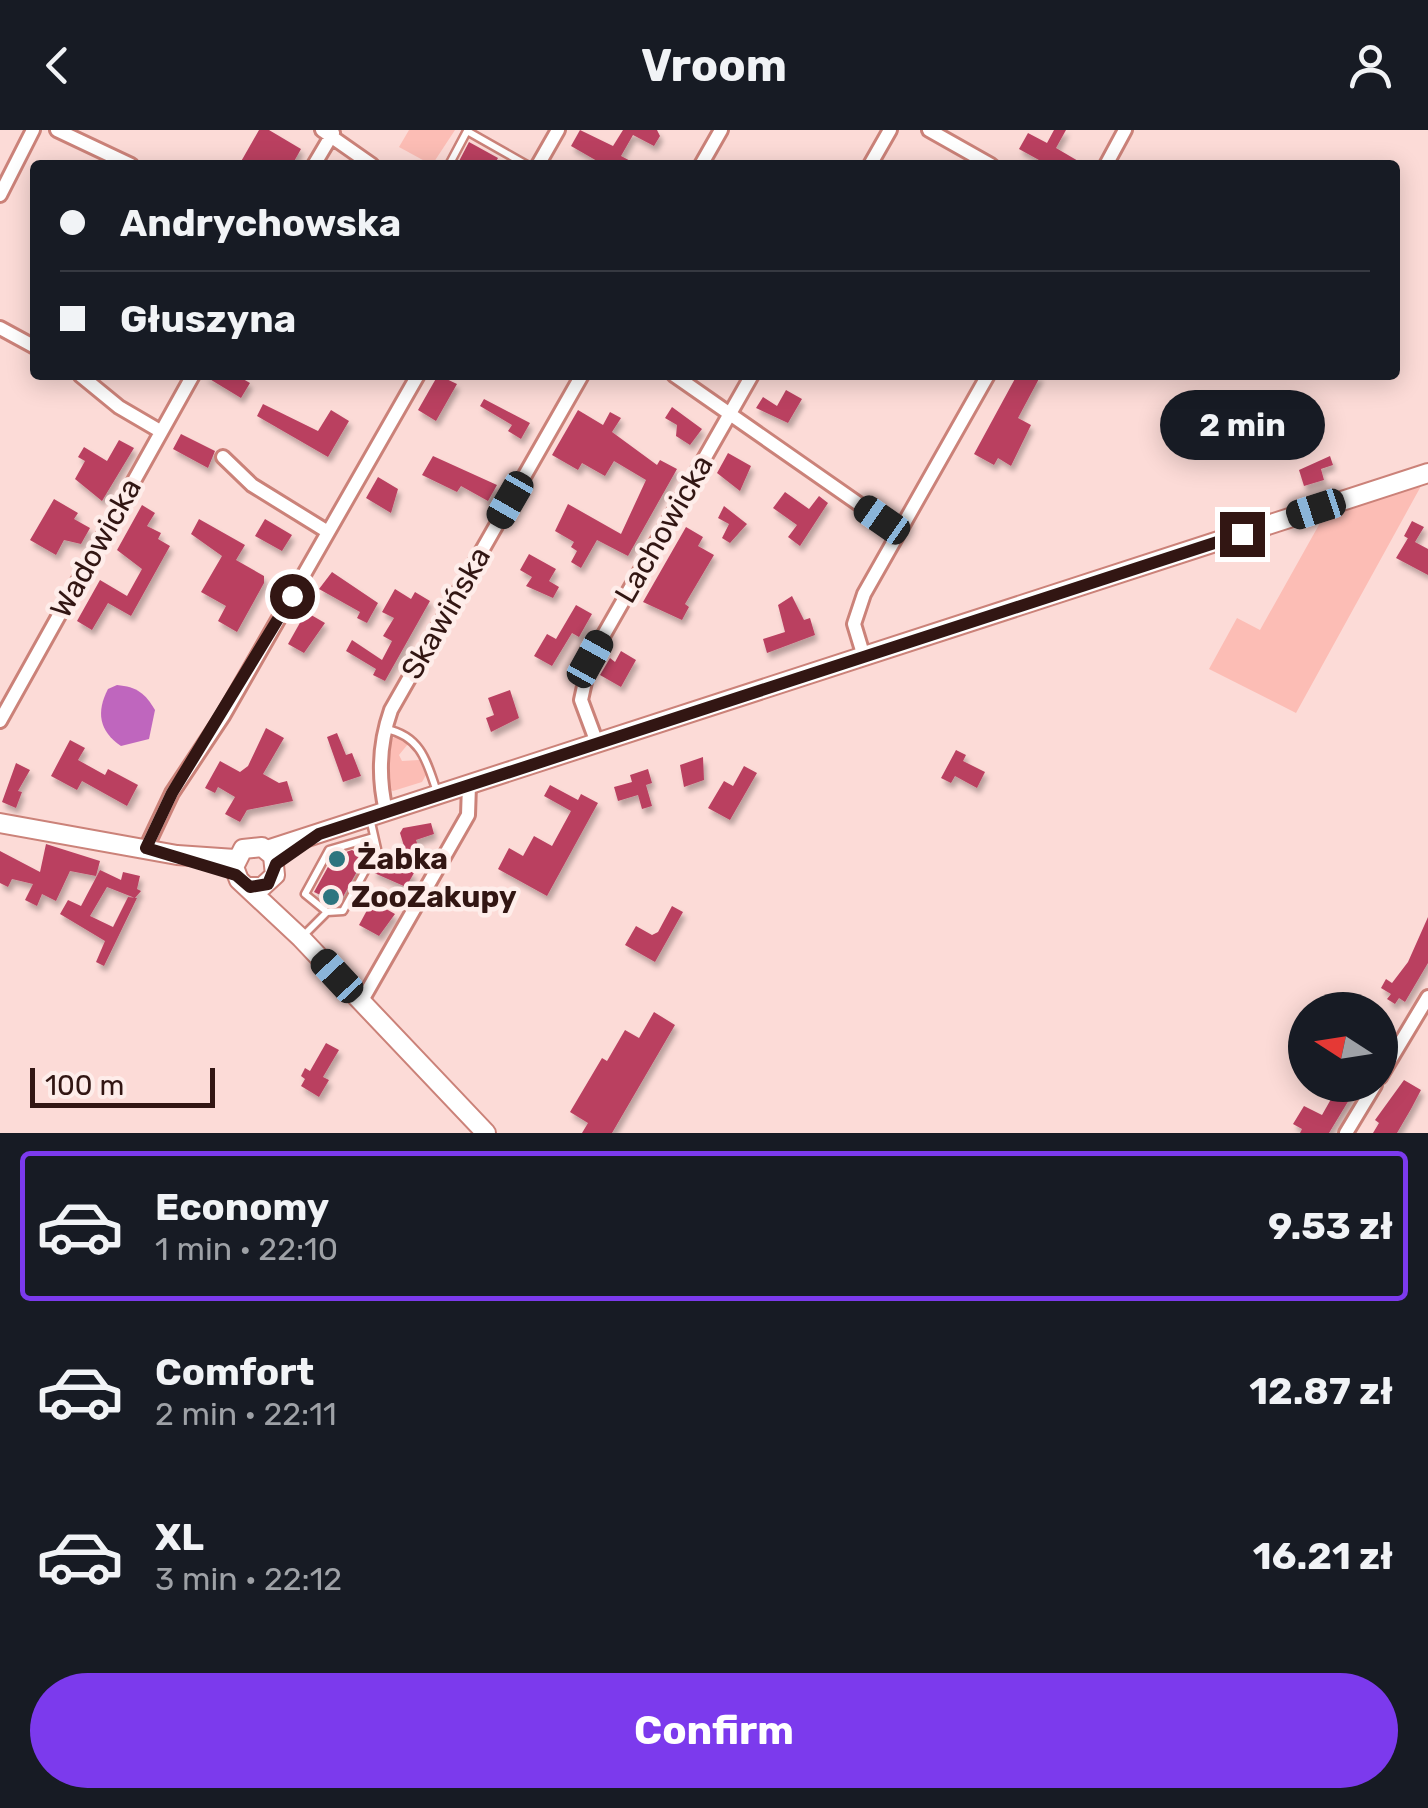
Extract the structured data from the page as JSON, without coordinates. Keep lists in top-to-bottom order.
{
  "streets": {
    "street": ["Lachowicka", "Wadowicka", "Skawińska"]
  },
  "places": ["Żabka", "ZooZakupy"],
  "scale_bar": "100 m",
  "north": "left",
  "page": {
    "header": "Vroom",
    "banner": ["Andrychowska", "Głuszyna"],
    "bubble": "2 min",
    "scale": "100 m",
    "list": [
      {
        "name": "Economy",
        "note": "1 min · 22:10",
        "value": "9.53 zł"
      },
      {
        "name": "Comfort",
        "note": "2 min · 22:11",
        "value": "12.87 zł"
      },
      {
        "name": "XL",
        "note": "3 min · 22:12",
        "value": "16.21 zł"
      }
    ],
    "buttons": "Confirm"
  }
}
